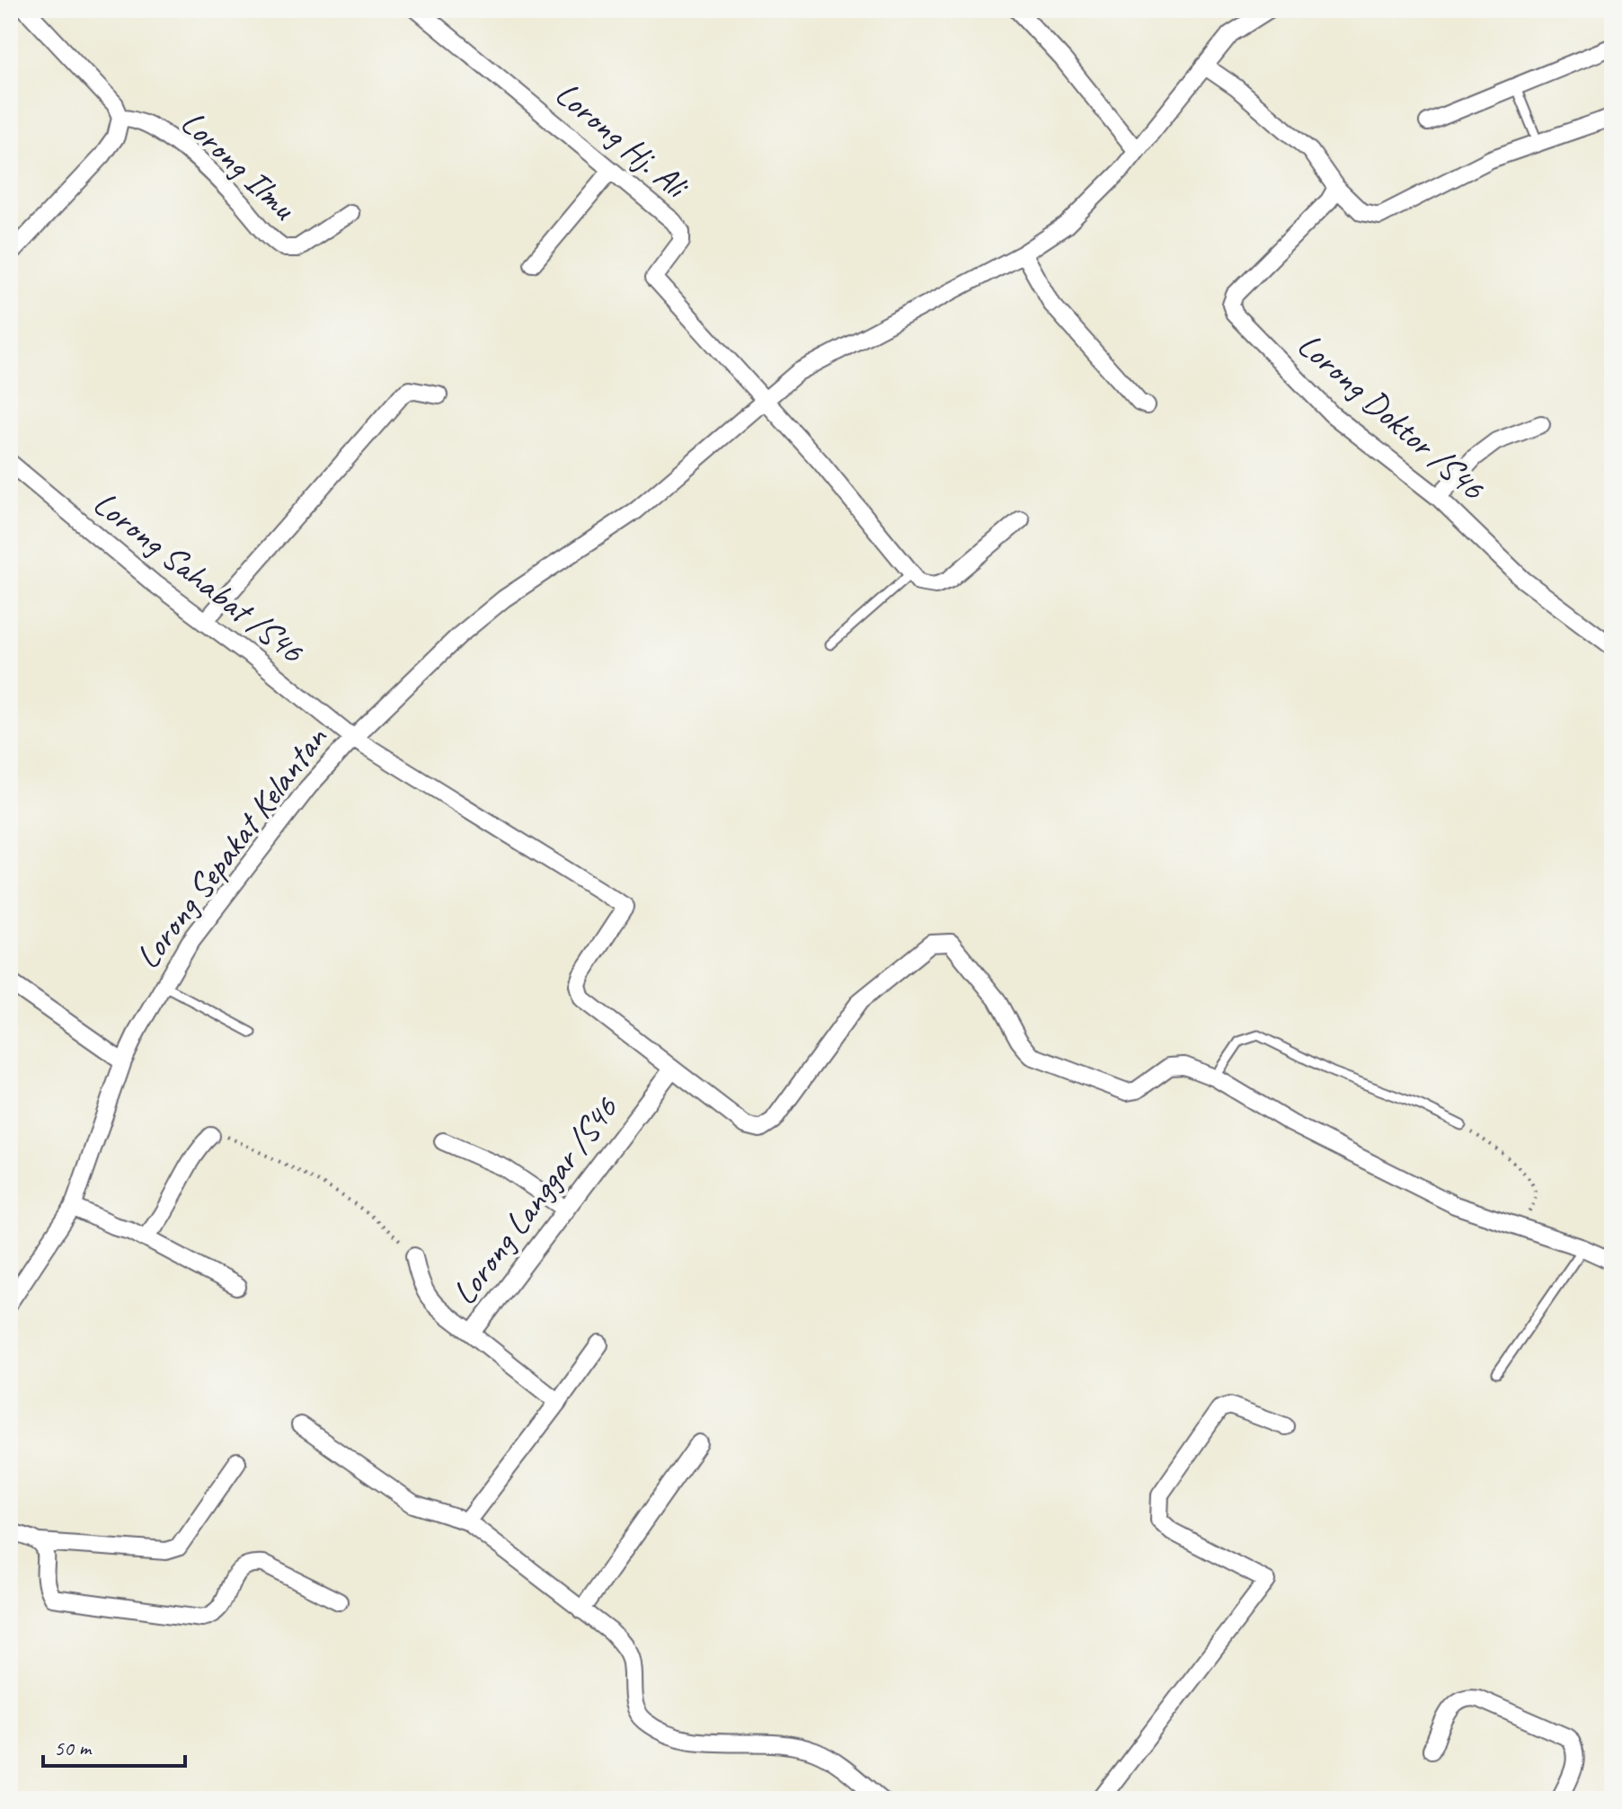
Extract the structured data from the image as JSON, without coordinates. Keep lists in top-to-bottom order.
{
  "streets": {
    "street": [
      "Lorong Hj. Ali",
      "Lorong Ilmu",
      "Lorong Doktor /S46",
      "Lorong Sahabat /S46",
      "Lorong Sepakat Kelantan",
      "Lorong Langgar /S46"
    ]
  },
  "crossings": [
    ["Lorong Hj. Ali", "Lorong Sepakat Kelantan"],
    ["Lorong Sahabat /S46", "Lorong Sepakat Kelantan"]
  ],
  "scale_bar": "50 m"
}
